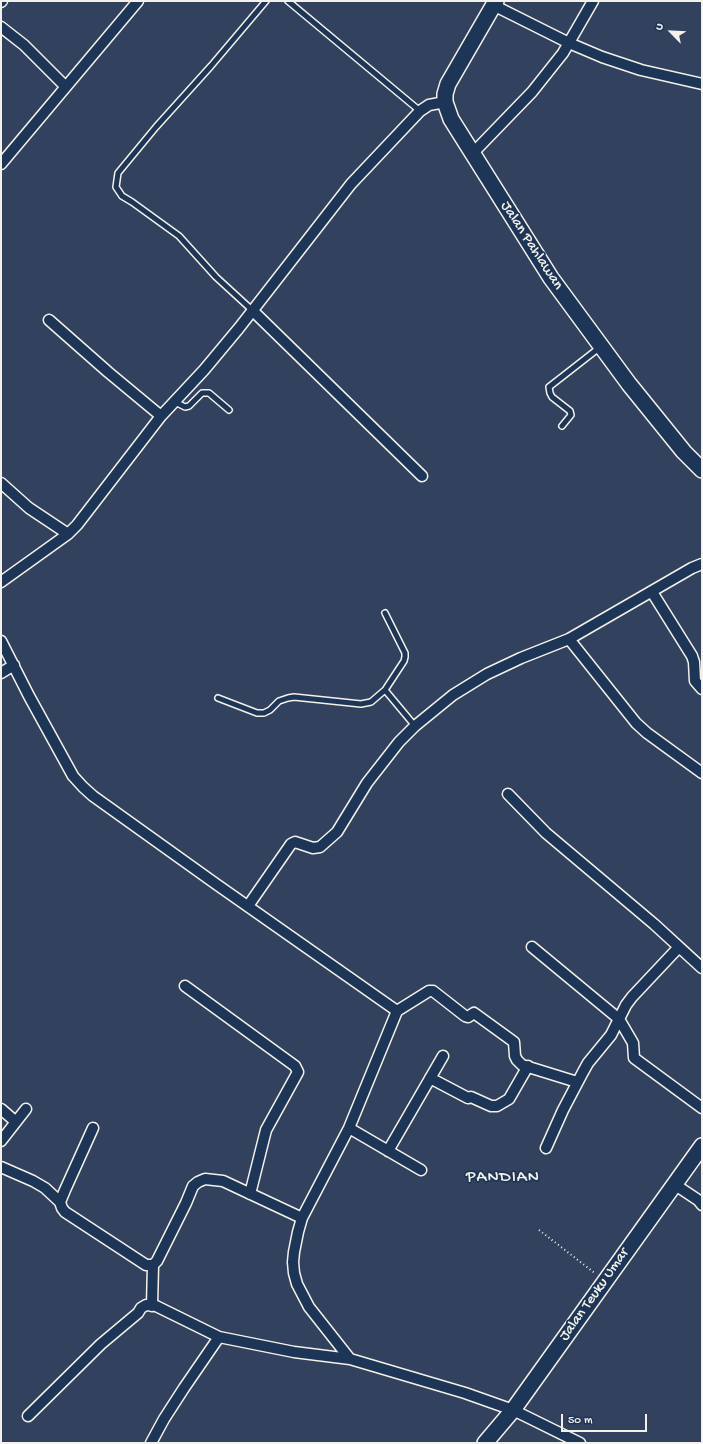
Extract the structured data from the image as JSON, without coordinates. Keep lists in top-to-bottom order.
{
  "streets": {
    "main road": ["Jalan Pahlawan", "Jalan Teuku Umar"]
  },
  "districts": ["PANDIAN"],
  "scale_bar": "50 m",
  "north": "top left"
}
